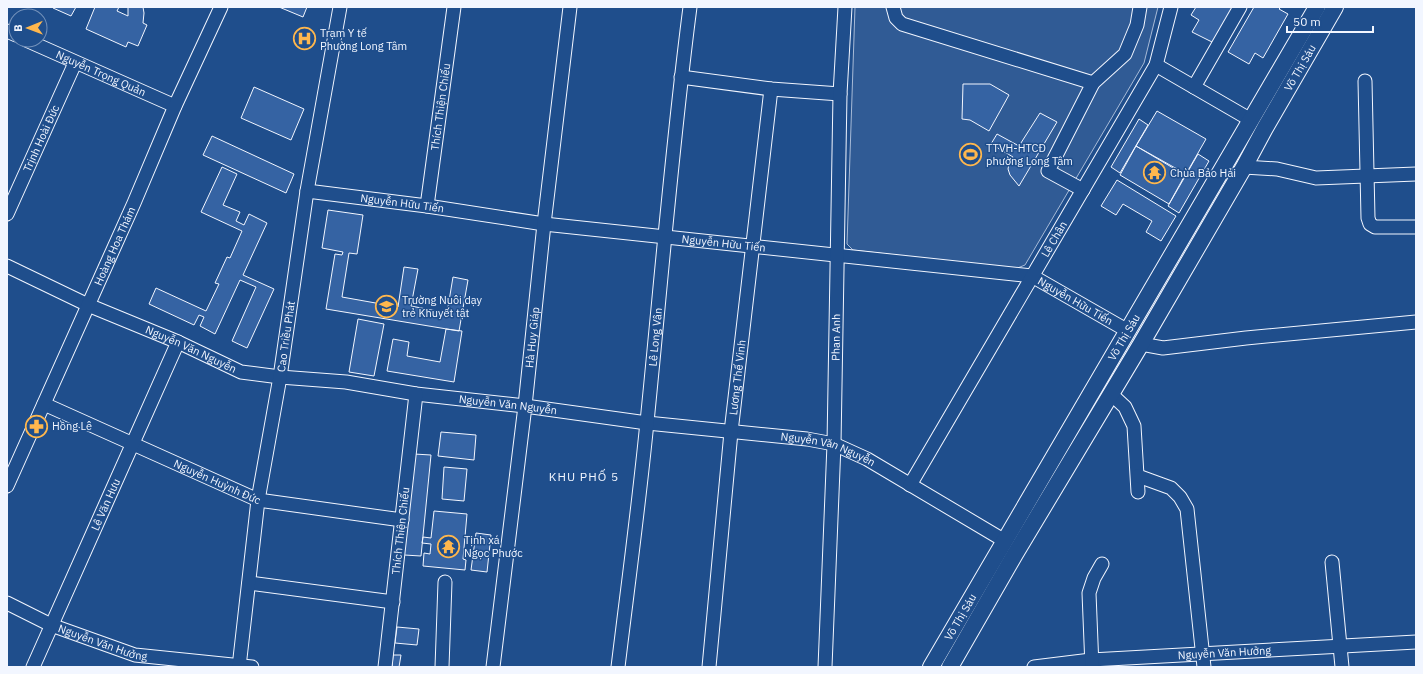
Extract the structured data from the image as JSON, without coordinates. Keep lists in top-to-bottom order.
{
  "streets": {
    "main road": ["Võ Thị Sáu"],
    "street": [
      "Nguyễn Trọng Quản",
      "Thích Thiện Chiếu",
      "Trịnh Hoài Đức",
      "Nguyễn Hữu Tiến",
      "Lê Chân",
      "Hoàng Hoa Thám",
      "Cao Triều Phát",
      "Hà Huy Giáp",
      "Lê Long Vân",
      "Phan Anh",
      "Nguyễn Văn Nguyễn",
      "Lương Thế Vinh",
      "Nguyễn Huỳnh Đức",
      "Lê Văn Hưu",
      "Nguyễn Văn Hưởng"
    ]
  },
  "crossings": [
    ["Võ Thị Sáu", "Nguyễn Hữu Tiến"],
    ["Võ Thị Sáu", "Nguyễn Văn Nguyễn"],
    ["Nguyễn Trọng Quản", "Trịnh Hoài Đức"],
    ["Nguyễn Trọng Quản", "Hoàng Hoa Thám"],
    ["Thích Thiện Chiếu", "Nguyễn Hữu Tiến"],
    ["Thích Thiện Chiếu", "Nguyễn Văn Nguyễn"],
    ["Thích Thiện Chiếu", "Nguyễn Huỳnh Đức"],
    ["Nguyễn Hữu Tiến", "Lê Chân"],
    ["Nguyễn Hữu Tiến", "Cao Triều Phát"],
    ["Nguyễn Hữu Tiến", "Hà Huy Giáp"],
    ["Nguyễn Hữu Tiến", "Lê Long Vân"],
    ["Nguyễn Hữu Tiến", "Phan Anh"],
    ["Nguyễn Hữu Tiến", "Lương Thế Vinh"],
    ["Lê Chân", "Nguyễn Văn Nguyễn"],
    ["Hoàng Hoa Thám", "Nguyễn Văn Nguyễn"],
    ["Hoàng Hoa Thám", "Nguyễn Huỳnh Đức"],
    ["Cao Triều Phát", "Nguyễn Văn Nguyễn"],
    ["Cao Triều Phát", "Nguyễn Huỳnh Đức"],
    ["Cao Triều Phát", "Nguyễn Văn Hưởng"],
    ["Hà Huy Giáp", "Nguyễn Văn Nguyễn"],
    ["Lê Long Vân", "Nguyễn Văn Nguyễn"],
    ["Phan Anh", "Nguyễn Văn Nguyễn"],
    ["Nguyễn Văn Nguyễn", "Lương Thế Vinh"],
    ["Nguyễn Văn Nguyễn", "Lê Văn Hưu"],
    ["Nguyễn Huỳnh Đức", "Lê Văn Hưu"],
    ["Lê Văn Hưu", "Nguyễn Văn Hưởng"]
  ],
  "districts": ["KHU PHỐ 5"],
  "places": {
    "hospital": ["Trạm Y tế Phường Long Tâm"],
    "sports": ["TTVH-HTCĐ phường Long Tâm"],
    "temple": ["Chùa Bảo Hải", "Tịnh xá Ngọc Phước"],
    "school or university": ["Trường Nuôi dạy trẻ Khuyết tật"],
    "pharmacy": ["Hồng Lê"]
  },
  "scale_bar": "50 m",
  "north": "left"
}
